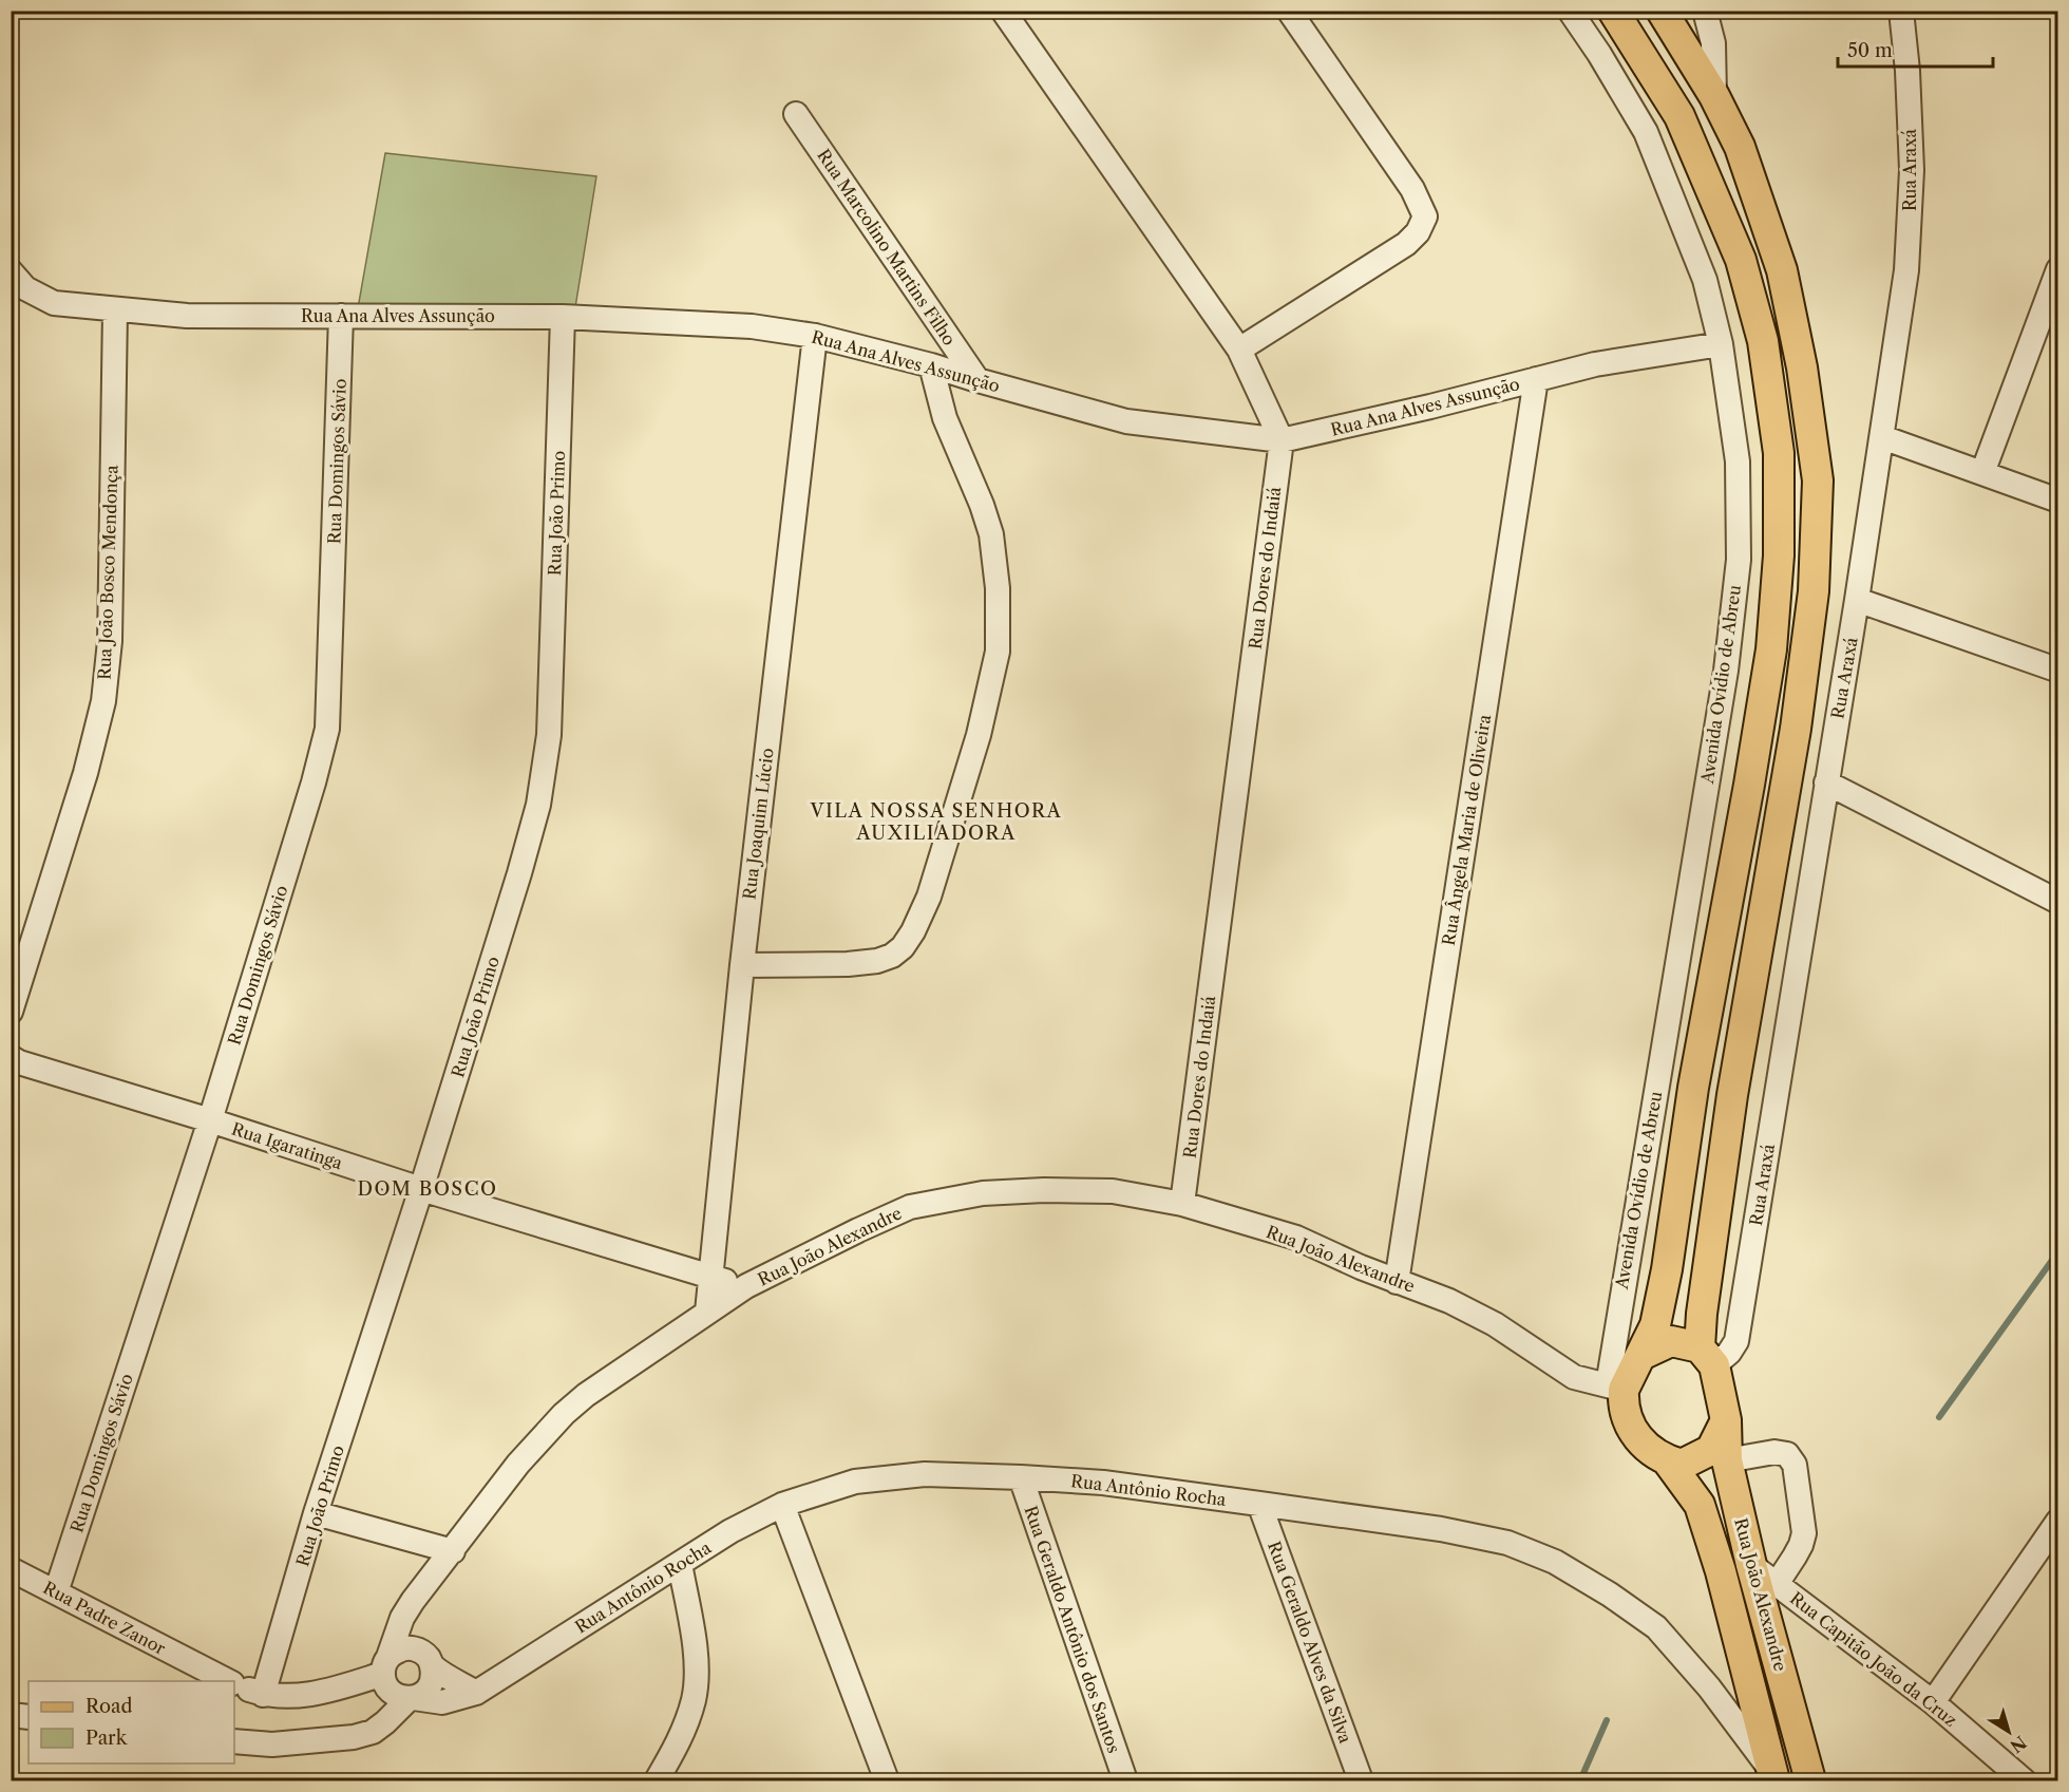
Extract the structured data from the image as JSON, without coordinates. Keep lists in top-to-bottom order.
{
  "streets": {
    "main road": ["Avenida Ovídio de Abreu", "Rua João Alexandre"],
    "street": [
      "Rua Araxá",
      "Rua Marcolino Martins Filho",
      "Rua Ana Alves Assunção",
      "Rua Domingos Sávio",
      "Rua João Primo",
      "Rua Dores do Indaiá",
      "Rua João Bosco Mendonça",
      "Rua Joaquim Lúcio",
      "Rua Ângela Maria de Oliveira",
      "Rua Igaratinga",
      "Rua Antônio Rocha",
      "Rua Padre Zanor",
      "Rua Geraldo Antônio dos Santos",
      "Rua Geraldo Alves da Silva",
      "Rua Capitão João da Cruz"
    ]
  },
  "crossings": [
    ["Rua Araxá", "Avenida Ovídio de Abreu"],
    ["Rua Araxá", "Rua João Alexandre"],
    ["Rua Marcolino Martins Filho", "Rua Ana Alves Assunção"],
    ["Rua Ana Alves Assunção", "Rua Domingos Sávio"],
    ["Rua Ana Alves Assunção", "Rua João Primo"],
    ["Rua Ana Alves Assunção", "Rua Dores do Indaiá"],
    ["Rua Ana Alves Assunção", "Rua João Bosco Mendonça"],
    ["Rua Ana Alves Assunção", "Avenida Ovídio de Abreu"],
    ["Rua Ana Alves Assunção", "Rua Joaquim Lúcio"],
    ["Rua Ana Alves Assunção", "Rua Ângela Maria de Oliveira"],
    ["Rua Domingos Sávio", "Rua Igaratinga"],
    ["Rua Domingos Sávio", "Rua Padre Zanor"],
    ["Rua João Primo", "Rua Igaratinga"],
    ["Rua João Primo", "Rua Padre Zanor"],
    ["Rua Dores do Indaiá", "Rua João Alexandre"],
    ["Avenida Ovídio de Abreu", "Rua João Alexandre"],
    ["Rua Joaquim Lúcio", "Rua Igaratinga"],
    ["Rua Joaquim Lúcio", "Rua João Alexandre"],
    ["Rua Ângela Maria de Oliveira", "Rua João Alexandre"],
    ["Rua Igaratinga", "Rua João Alexandre"],
    ["Rua João Alexandre", "Rua Antônio Rocha"],
    ["Rua João Alexandre", "Rua Padre Zanor"],
    ["Rua João Alexandre", "Rua Capitão João da Cruz"],
    ["Rua Antônio Rocha", "Rua Padre Zanor"],
    ["Rua Antônio Rocha", "Rua Geraldo Antônio dos Santos"],
    ["Rua Antônio Rocha", "Rua Geraldo Alves da Silva"]
  ],
  "districts": ["VILA NOSSA SENHORA AUXILIADORA", "DOM BOSCO"],
  "legend": ["Road", "Park"],
  "scale_bar": "50 m",
  "north": "bottom right"
}
